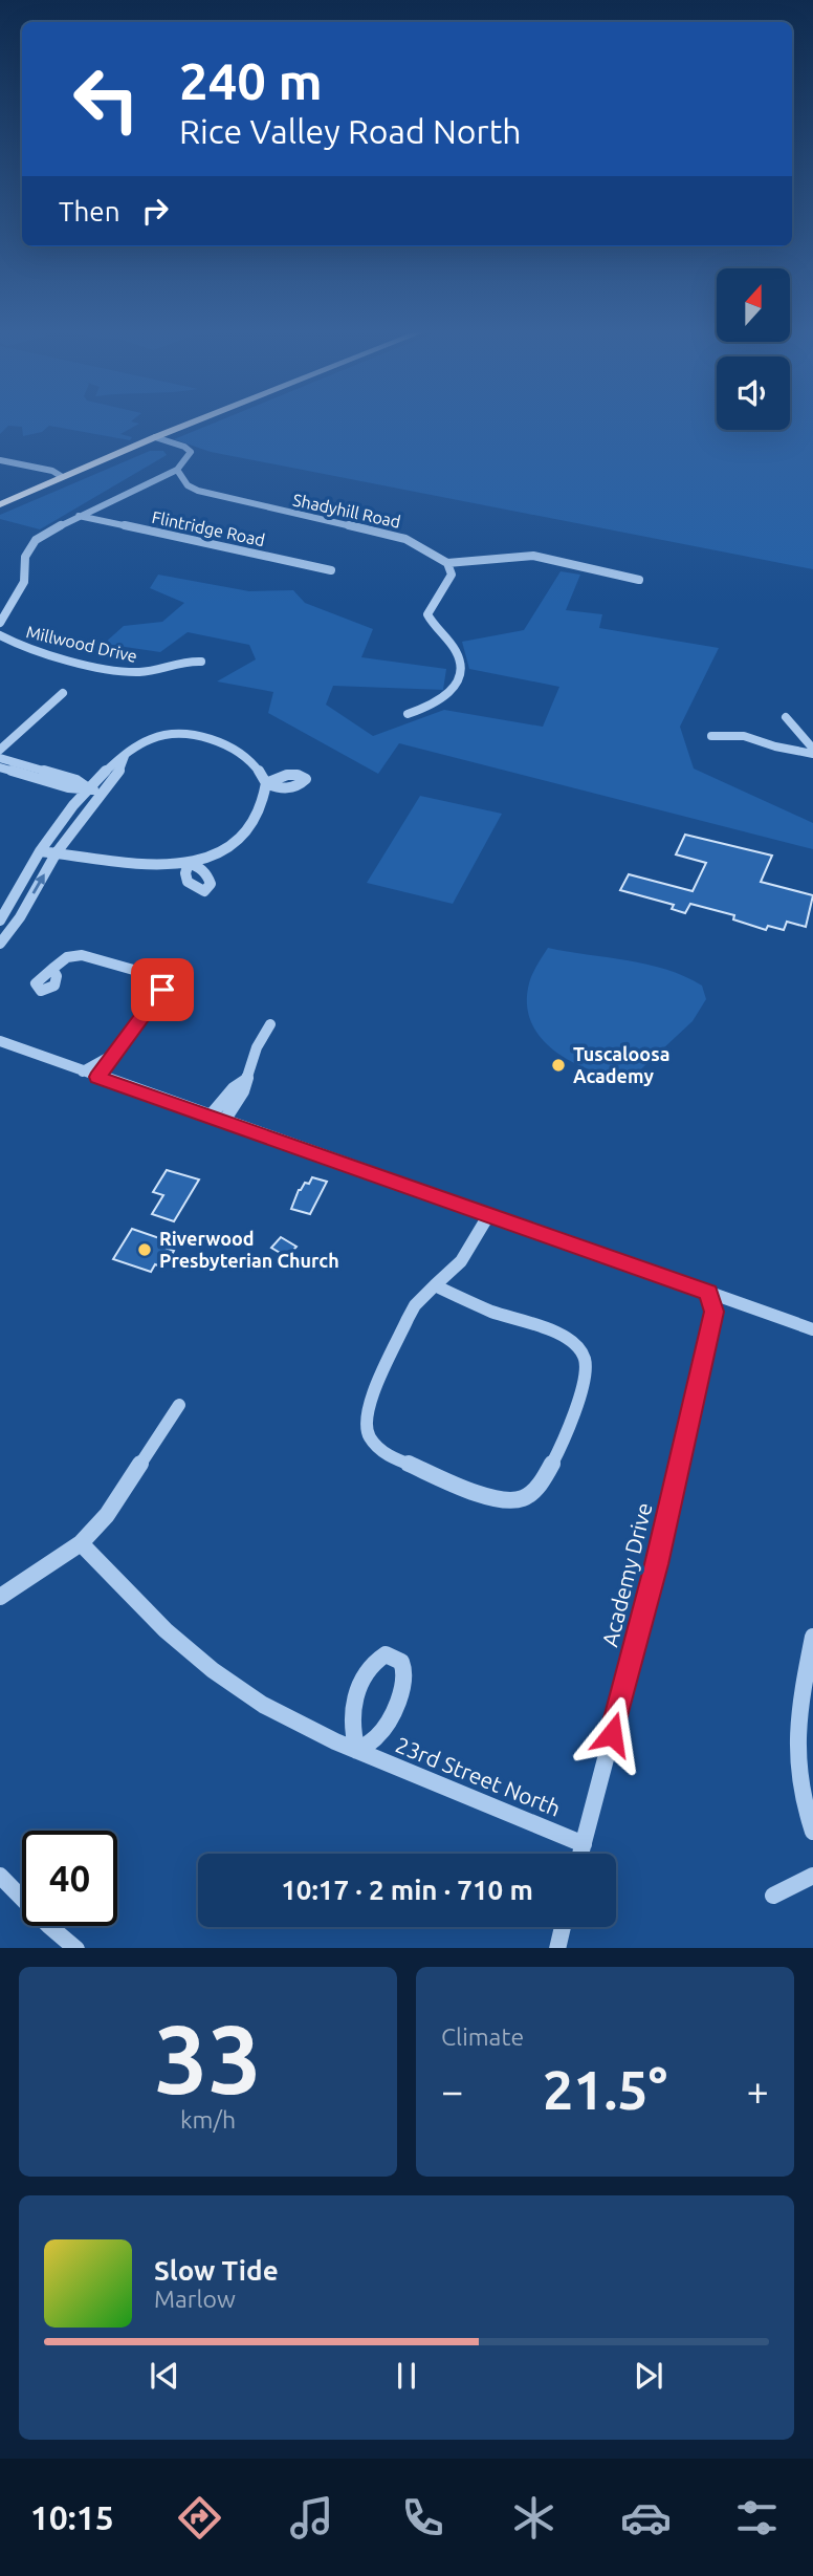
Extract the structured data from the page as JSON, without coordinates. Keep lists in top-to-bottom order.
{
  "streets": {
    "street": [
      "Shadyhill Road",
      "Flintridge Road",
      "Millwood Drive",
      "Academy Drive",
      "23rd Street North"
    ]
  },
  "crossings": [
    ["Shadyhill Road", "Millwood Drive"],
    ["Flintridge Road", "Millwood Drive"],
    ["Academy Drive", "23rd Street North"]
  ],
  "places": ["Tuscaloosa Academy", "Riverwood Presbyterian Church"],
  "north": "top",
  "page": {
    "turn": ["240 m", "Rice Valley Road North"],
    "then": "Then",
    "limit": "40",
    "trip": "10:17 · 2 min · 710 m",
    "tile": [
      ["33", "km/h"],
      "Climate"
    ],
    "heat": ["−", "21.5°", "+"],
    "song": ["Slow Tide", "Marlow"],
    "tabs": "10:15"
  }
}
